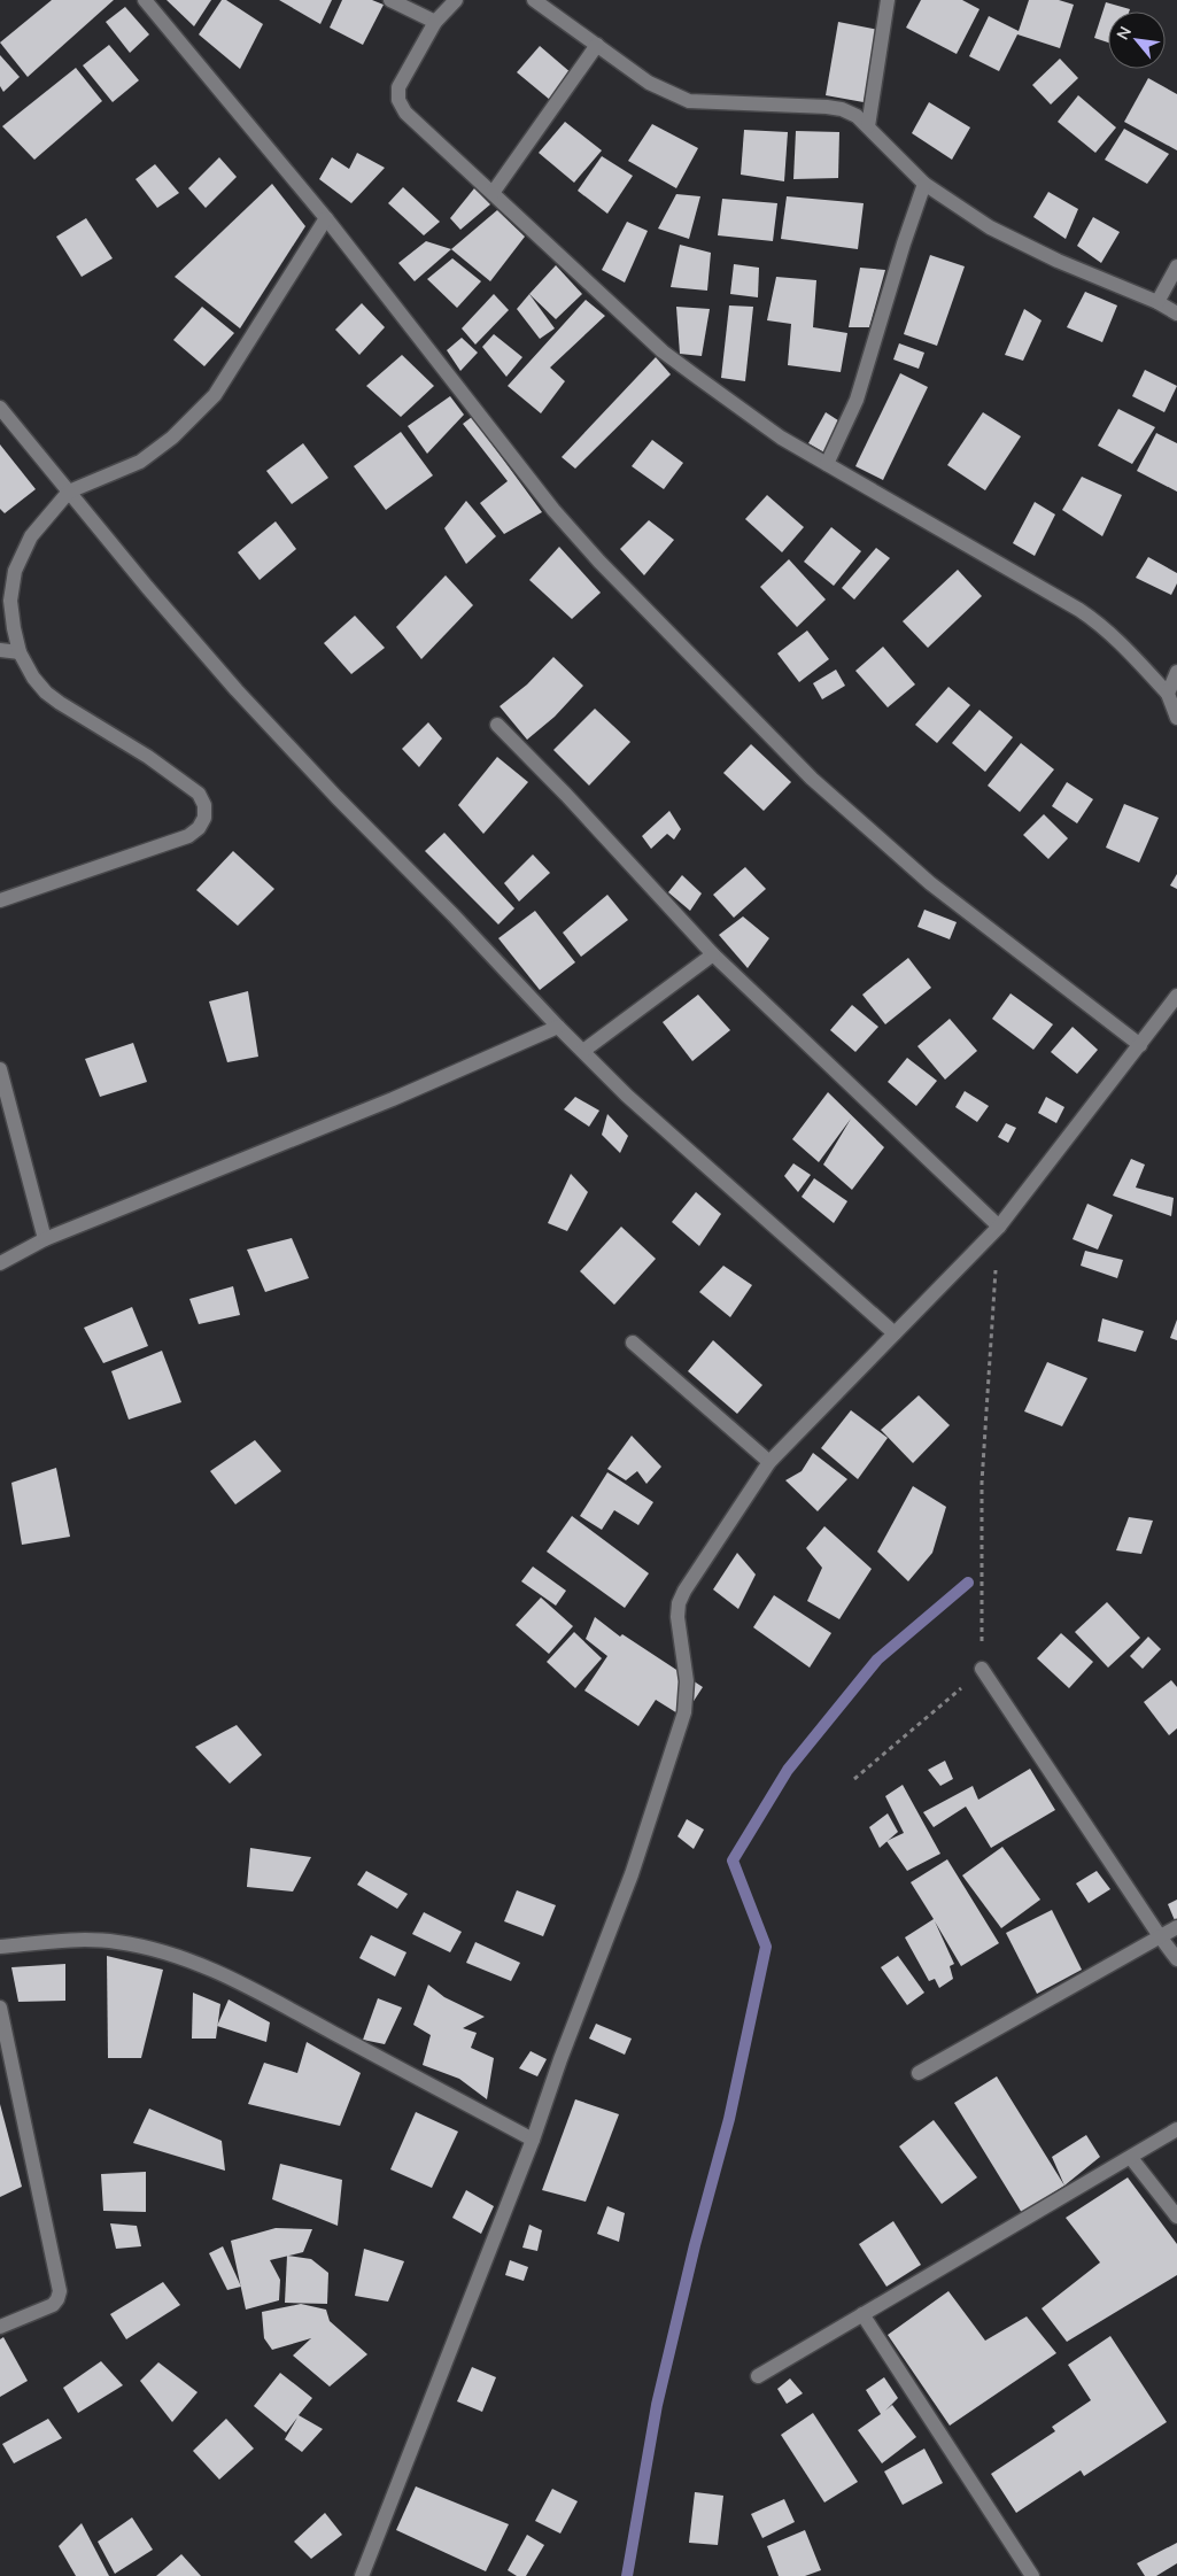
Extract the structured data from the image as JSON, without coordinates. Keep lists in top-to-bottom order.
{
  "north": "top left"
}
